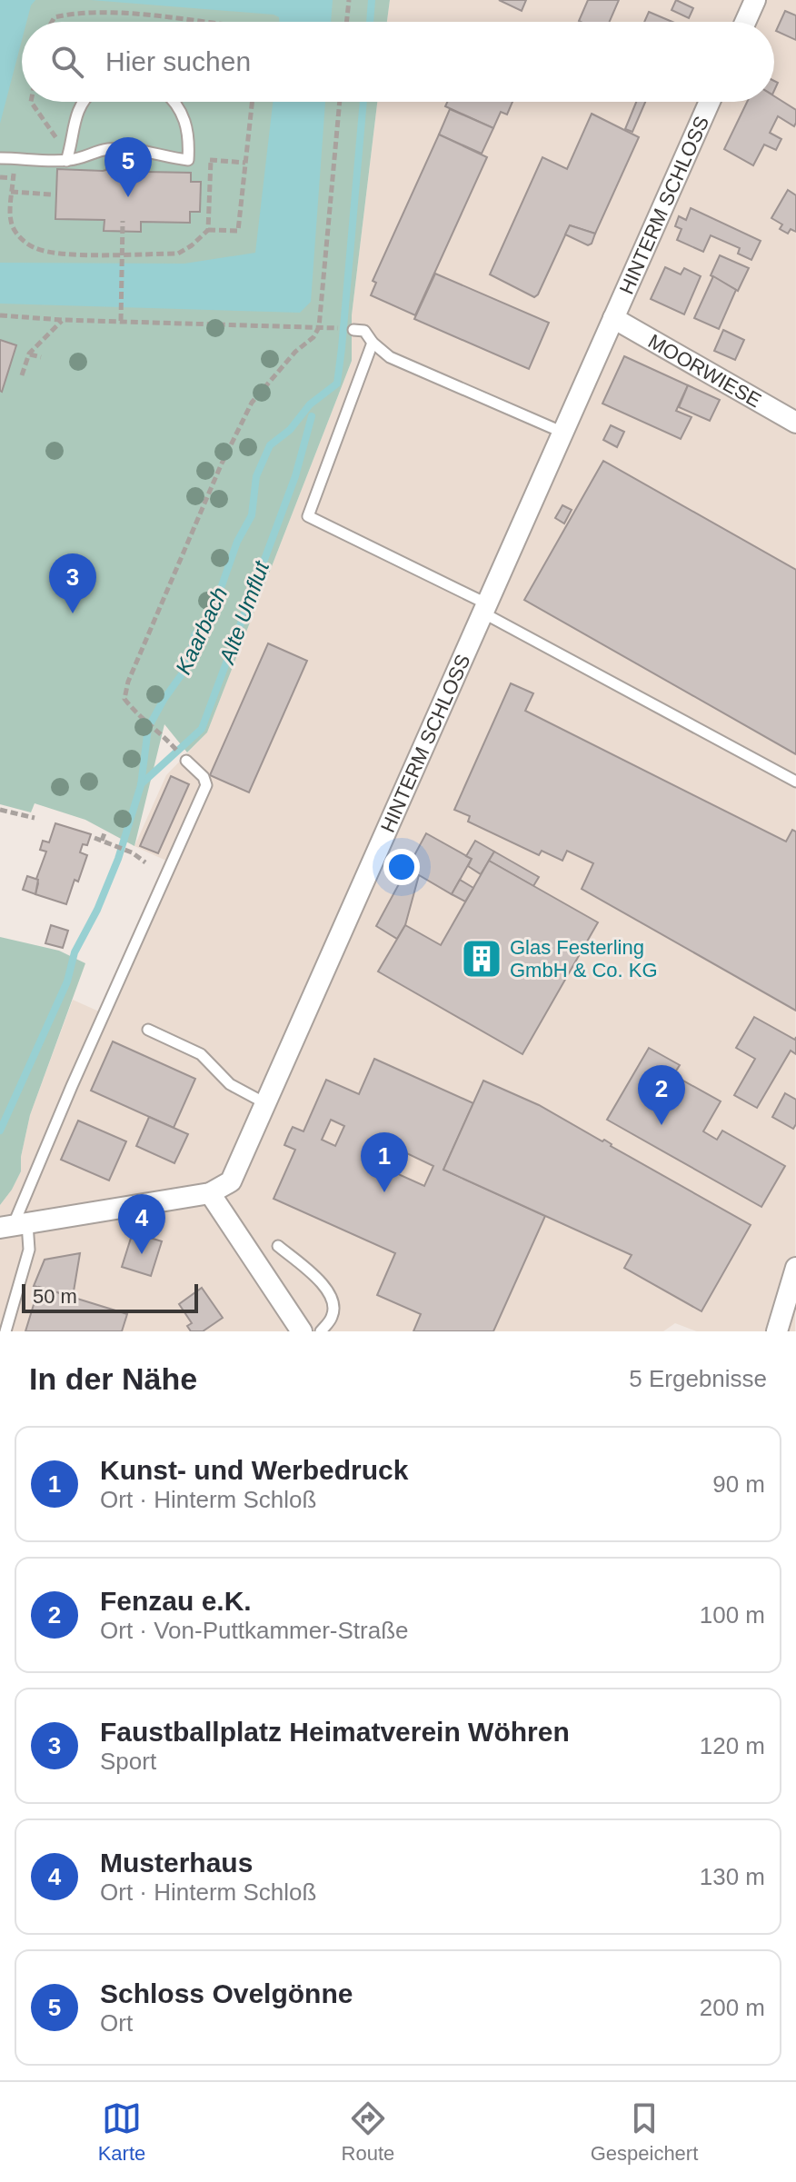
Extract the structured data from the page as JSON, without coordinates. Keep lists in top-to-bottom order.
{
  "streets": {
    "street": ["HINTERM SCHLOSS", "MOORWIESE"]
  },
  "crossings": [
    ["HINTERM SCHLOSS", "MOORWIESE"]
  ],
  "water": ["Alte Umflut", "Kaarbach"],
  "places": {
    "building": ["Glas Festerling GmbH & Co. KG"]
  },
  "scale_bar": "50 m",
  "page": {
    "search": "Hier suchen",
    "pins": [
      "5",
      "3",
      "2",
      "1",
      "4"
    ],
    "scale": "50 m",
    "heading": ["In der Nähe", "5 Ergebnisse"],
    "list": [
      {
        "mark": "1",
        "name": "Kunst- und Werbedruck",
        "note": "Ort · Hinterm Schloß",
        "value": "90 m"
      },
      {
        "mark": "2",
        "name": "Fenzau e.K.",
        "note": "Ort · Von-Puttkammer-Straße",
        "value": "100 m"
      },
      {
        "mark": "3",
        "name": "Faustballplatz Heimatverein Wöhren",
        "note": "Sport",
        "value": "120 m"
      },
      {
        "mark": "4",
        "name": "Musterhaus",
        "note": "Ort · Hinterm Schloß",
        "value": "130 m"
      },
      {
        "mark": "5",
        "name": "Schloss Ovelgönne",
        "note": "Ort",
        "value": "200 m"
      }
    ],
    "nav": ["Karte", "Route", "Gespeichert"]
  }
}
